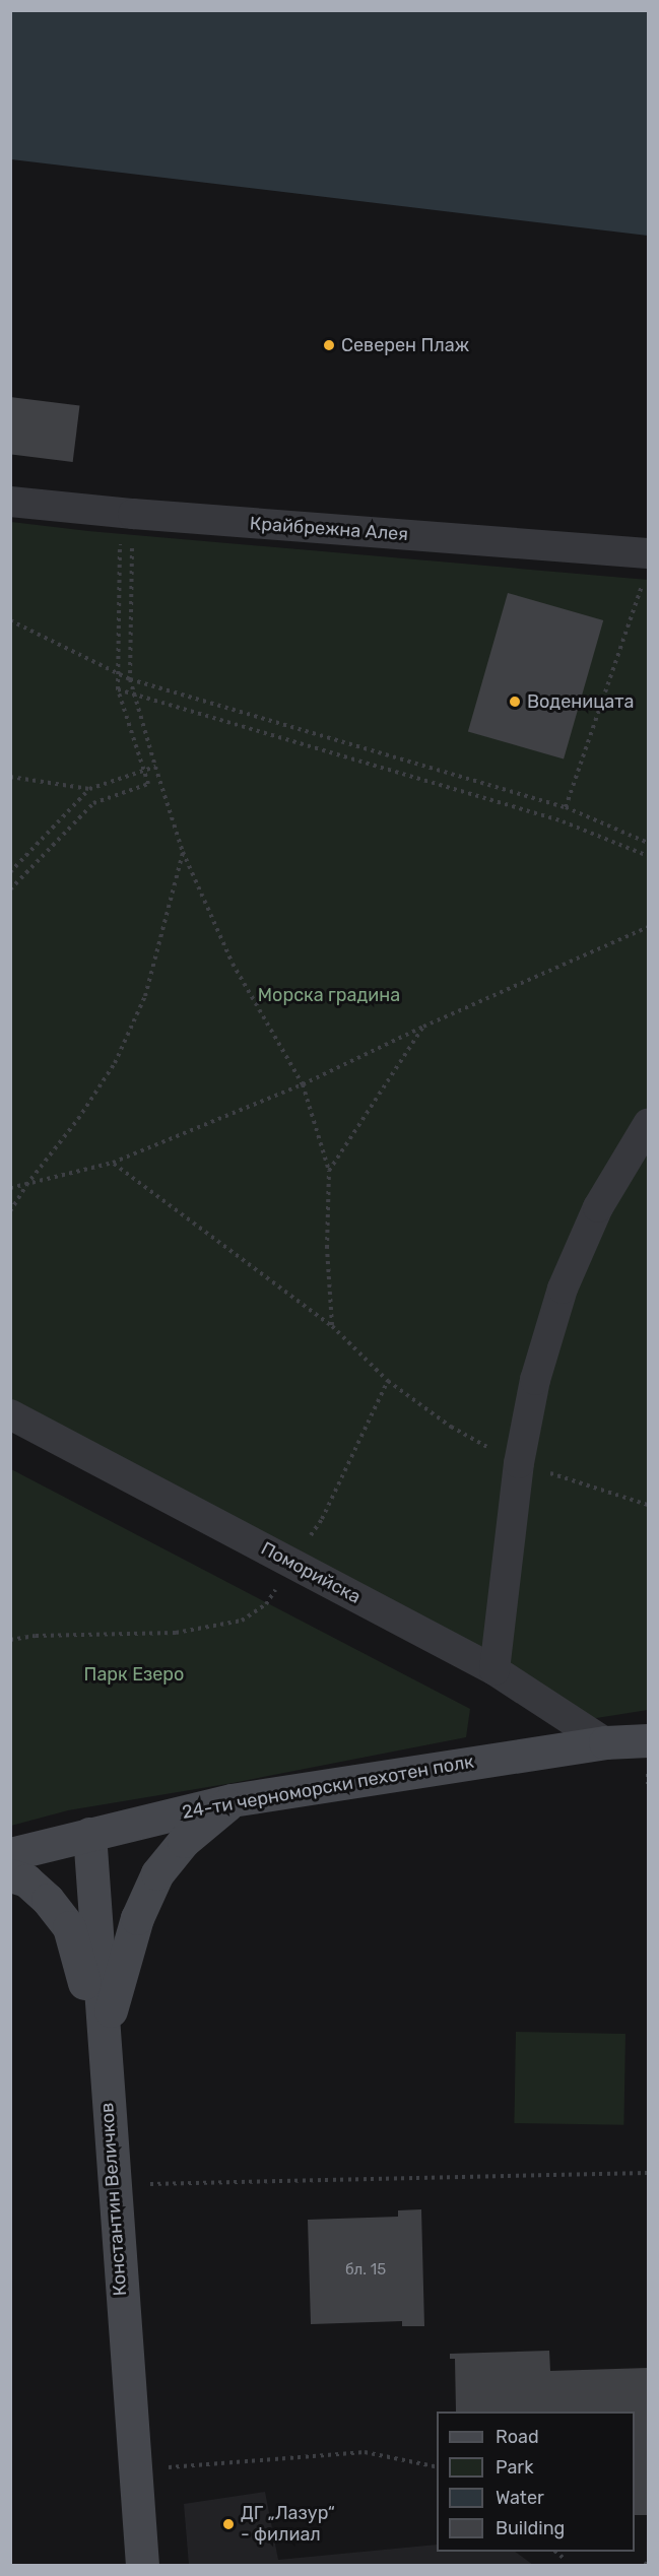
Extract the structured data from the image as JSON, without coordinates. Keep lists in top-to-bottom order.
{
  "streets": {
    "main road": ["24-ти черноморски пехотен полк", "Константин Величков"],
    "street": ["Крайбрежна Алея", "Поморийска"]
  },
  "crossings": [
    ["Поморийска", "24-ти черноморски пехотен полк"],
    ["24-ти черноморски пехотен полк", "Константин Величков"]
  ],
  "parks": ["Морска градина", "Парк Езеро"],
  "places": ["Северен Плаж", "Воденицата", "ДГ „Лазур“ - филиал"],
  "house_numbers": ["бл. 15"],
  "legend": [
    "Road",
    "Park",
    "Water",
    "Building"
  ]
}
